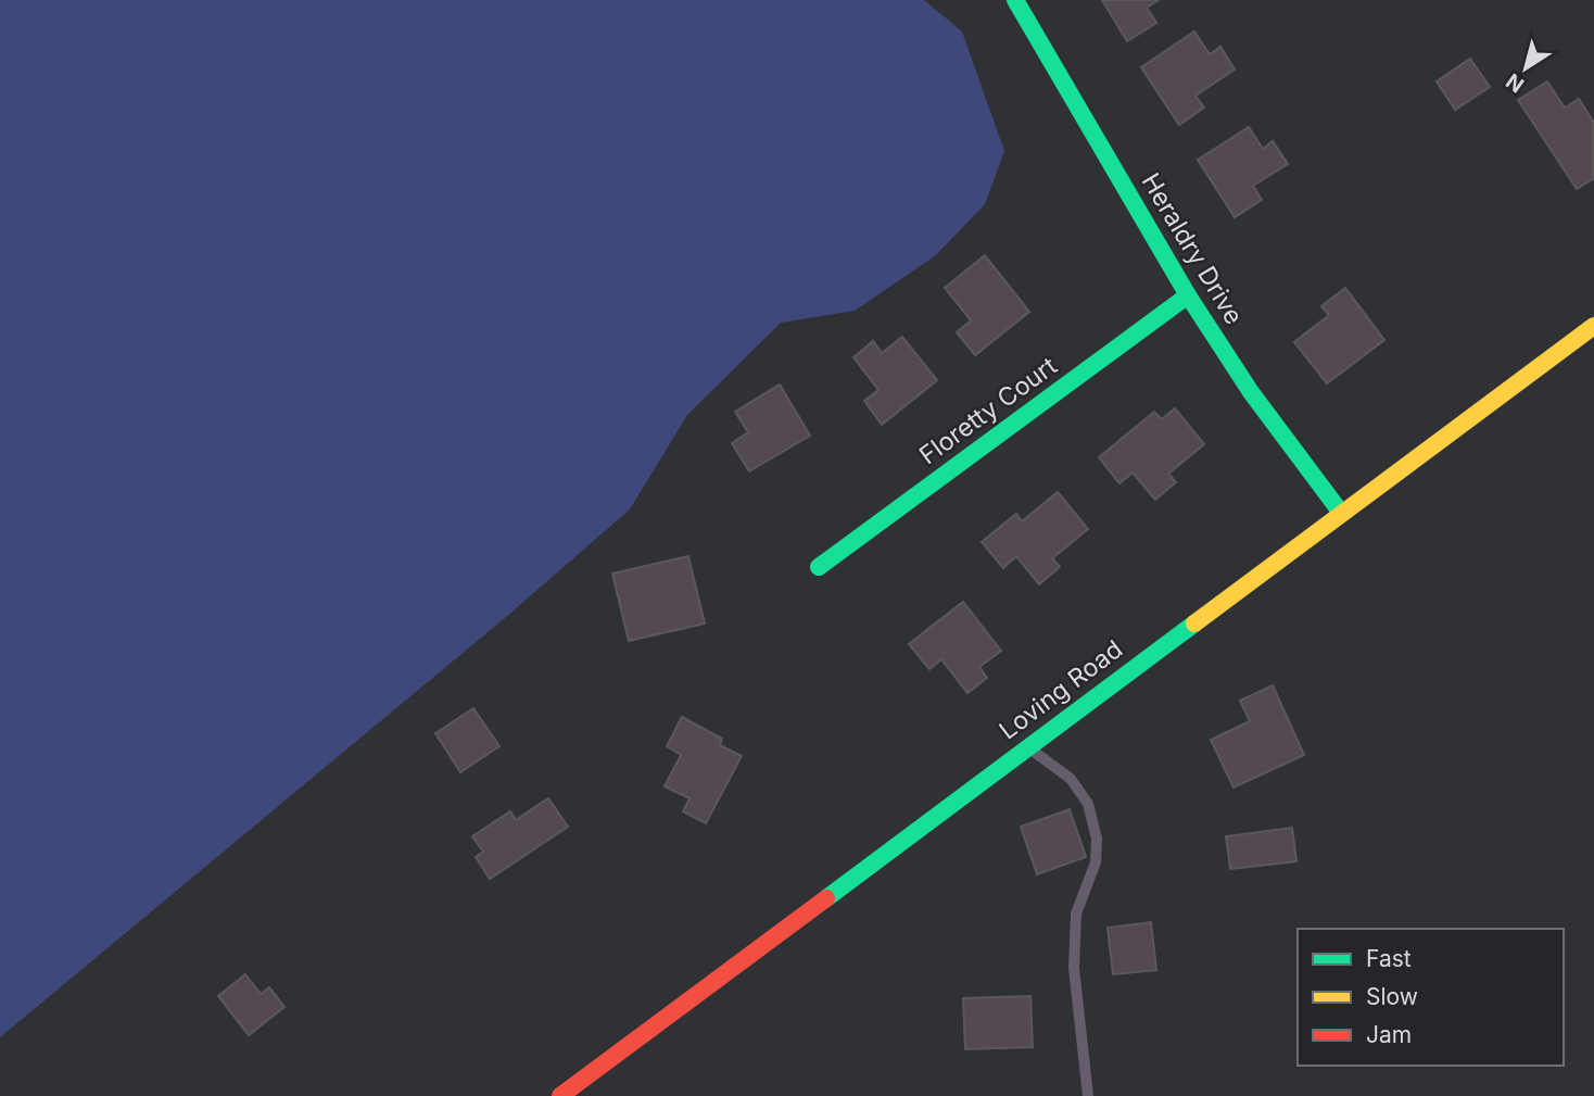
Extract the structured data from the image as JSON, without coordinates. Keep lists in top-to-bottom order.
{
  "streets": {
    "street": ["Heraldry Drive", "Floretty Court", "Loving Road"]
  },
  "crossings": [
    ["Heraldry Drive", "Floretty Court"],
    ["Heraldry Drive", "Loving Road"]
  ],
  "legend": ["Fast", "Slow", "Jam"],
  "north": "bottom left"
}
